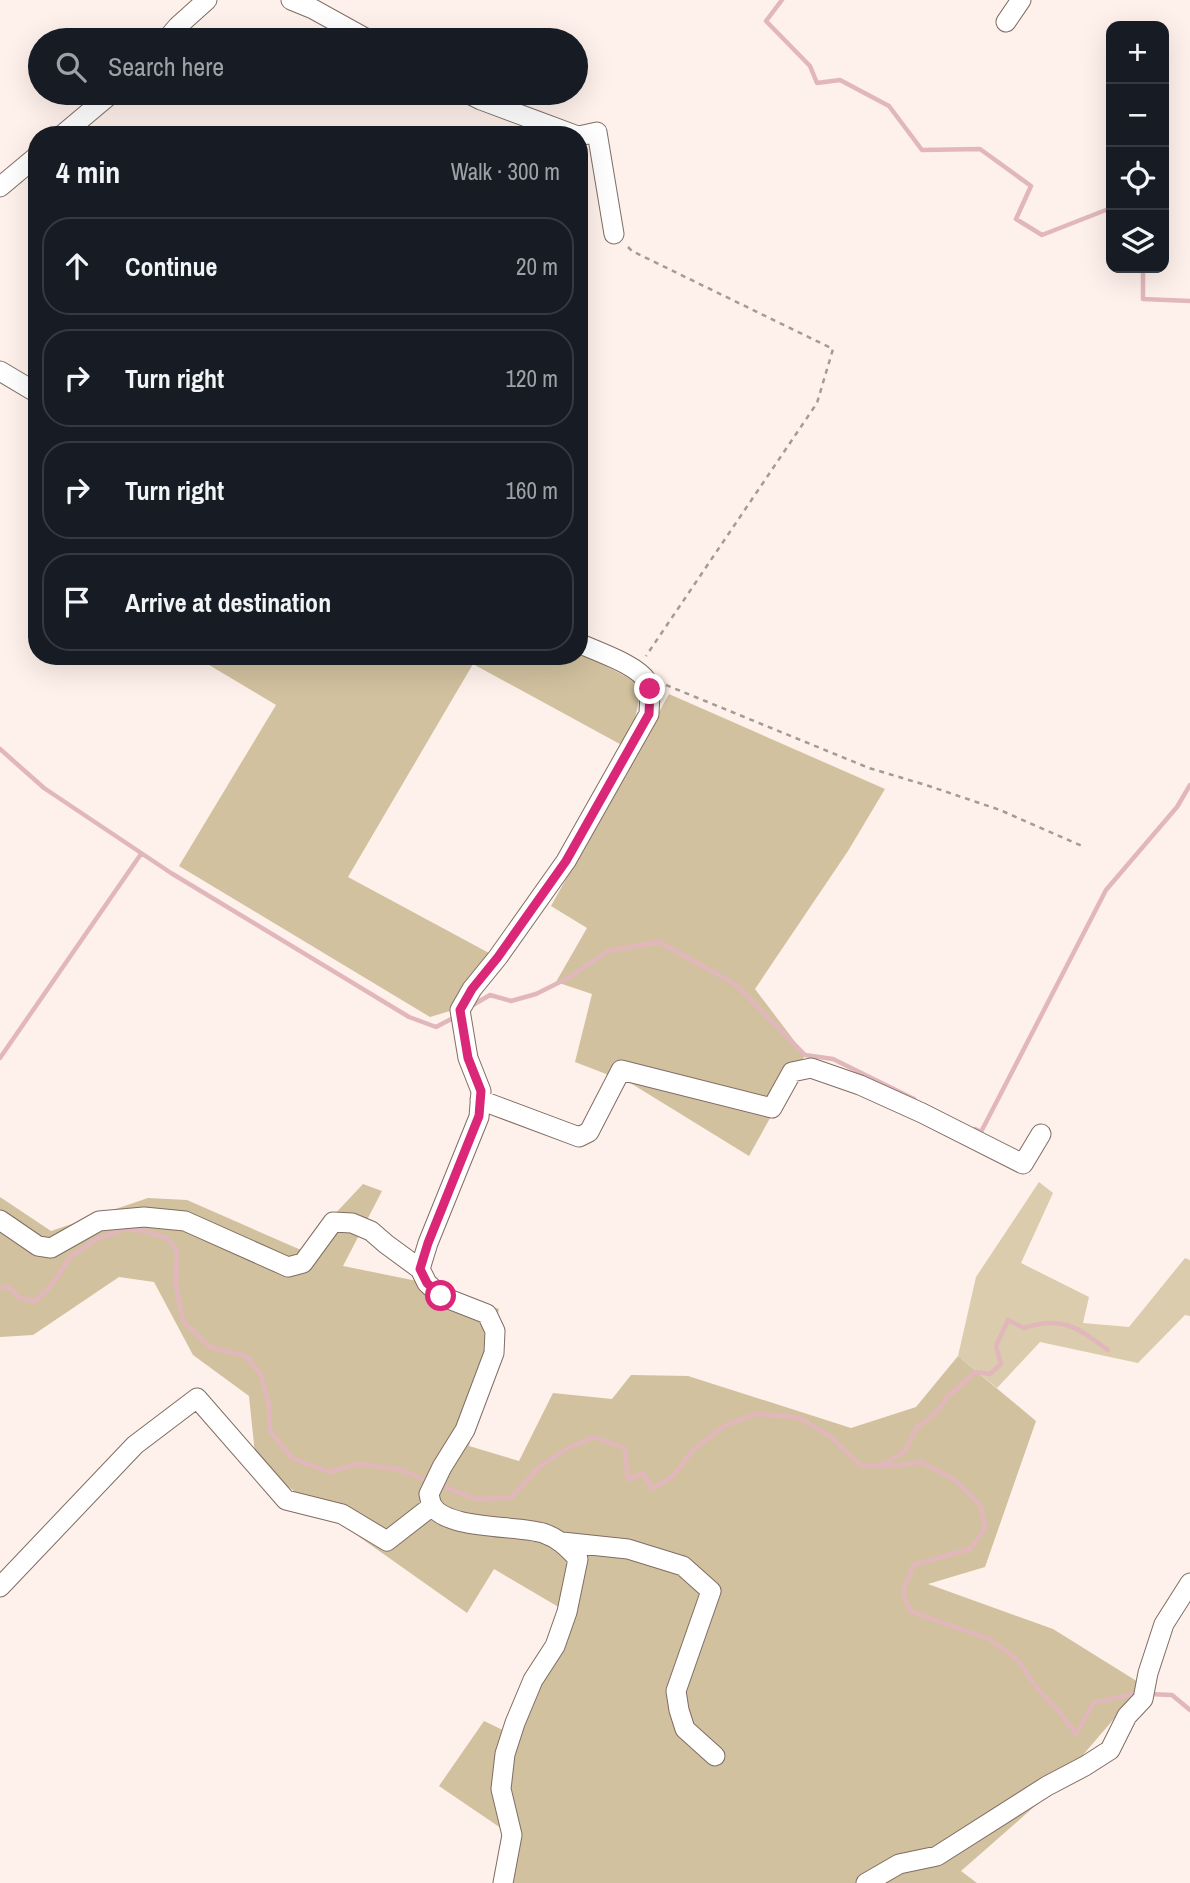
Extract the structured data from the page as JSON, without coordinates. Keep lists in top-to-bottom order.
{
  "page": {
    "map_buttons": ["+", "−"],
    "search": "Search here",
    "heading": ["4 min", "Walk · 300 m"],
    "list": [
      ["Continue", "20 m"],
      ["Turn right", "120 m"],
      ["Turn right", "160 m"],
      "Arrive at destination"
    ]
  }
}
